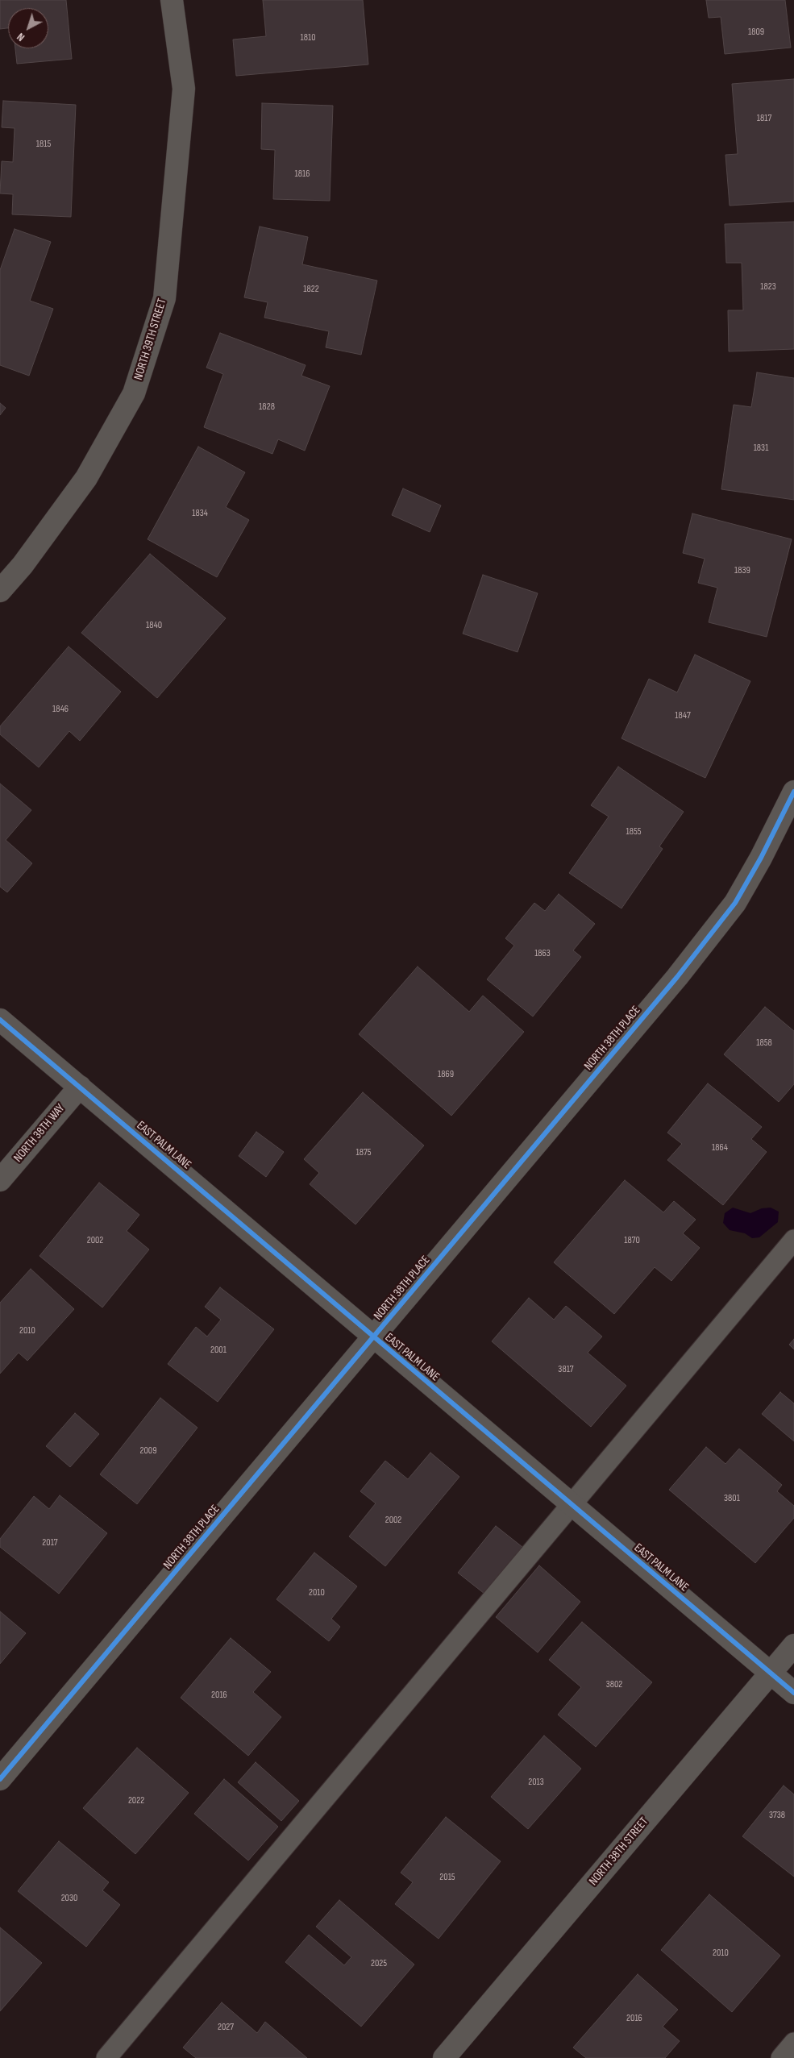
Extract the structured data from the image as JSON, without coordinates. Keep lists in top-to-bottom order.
{
  "streets": {
    "street": [
      "NORTH 39TH STREET",
      "NORTH 38TH PLACE",
      "NORTH 38TH WAY",
      "EAST PALM LANE",
      "NORTH 38TH STREET"
    ]
  },
  "crossings": [
    ["NORTH 38TH PLACE", "EAST PALM LANE"],
    ["NORTH 38TH WAY", "EAST PALM LANE"],
    ["EAST PALM LANE", "NORTH 38TH STREET"]
  ],
  "house_numbers": [
    "1809",
    "1810",
    "1817",
    "1815",
    "1816",
    "1823",
    "1822",
    "1828",
    "1831",
    "1834",
    "1839",
    "1840",
    "1846",
    "1847",
    "1855",
    "1863",
    "1858",
    "1869",
    "1864",
    "1875",
    "2002",
    "1870",
    "2010",
    "2001",
    "3817",
    "2009",
    "3801",
    "2002",
    "2017",
    "2010",
    "3802",
    "2016",
    "2013",
    "2022",
    "3738",
    "2015",
    "2030",
    "2010",
    "2025",
    "2016",
    "2027"
  ],
  "north": "bottom left"
}
